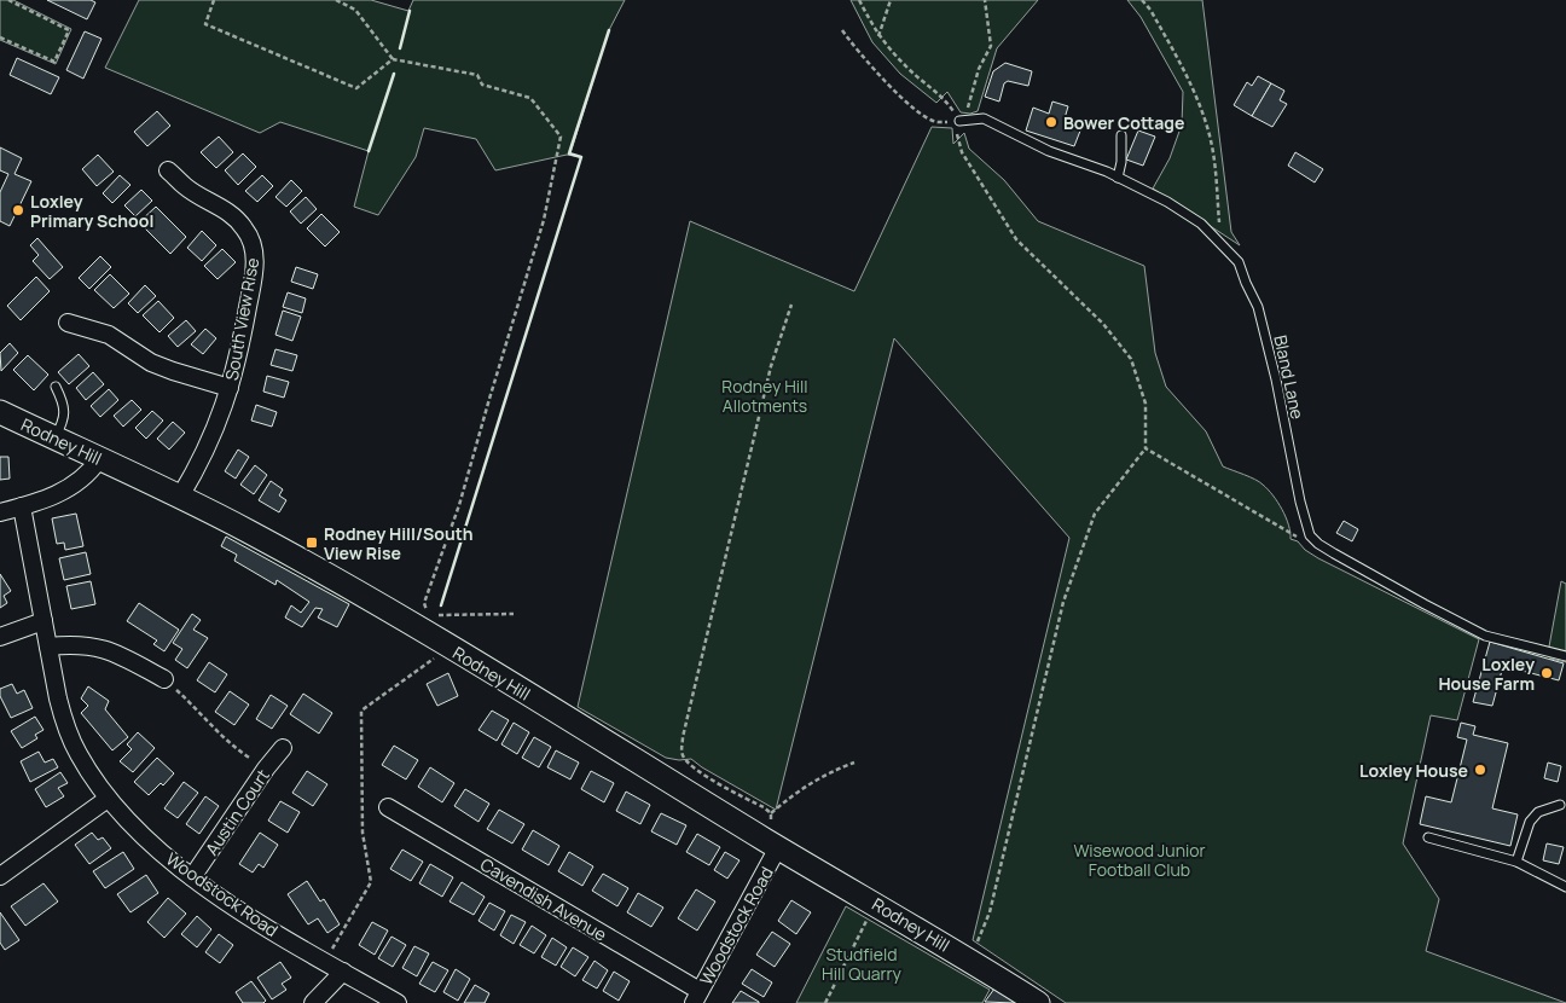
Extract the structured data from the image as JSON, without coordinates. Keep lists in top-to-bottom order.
{
  "streets": {
    "street": [
      "South View Rise",
      "Rodney Hill",
      "Austin Court",
      "Woodstock Road",
      "Cavendish Avenue"
    ],
    "lane": ["Bland Lane"]
  },
  "crossings": [
    ["South View Rise", "Rodney Hill"],
    ["Rodney Hill", "Woodstock Road"],
    ["Austin Court", "Woodstock Road"],
    ["Woodstock Road", "Cavendish Avenue"]
  ],
  "parks": ["Rodney Hill Allotments", "Wisewood Junior Football Club", "Studfield Hill Quarry"],
  "places": {
    "other": [
      "Bower Cottage",
      "Loxley Primary School",
      "Loxley House Farm",
      "Loxley House"
    ],
    "transit": ["Rodney Hill/South View Rise"]
  }
}
